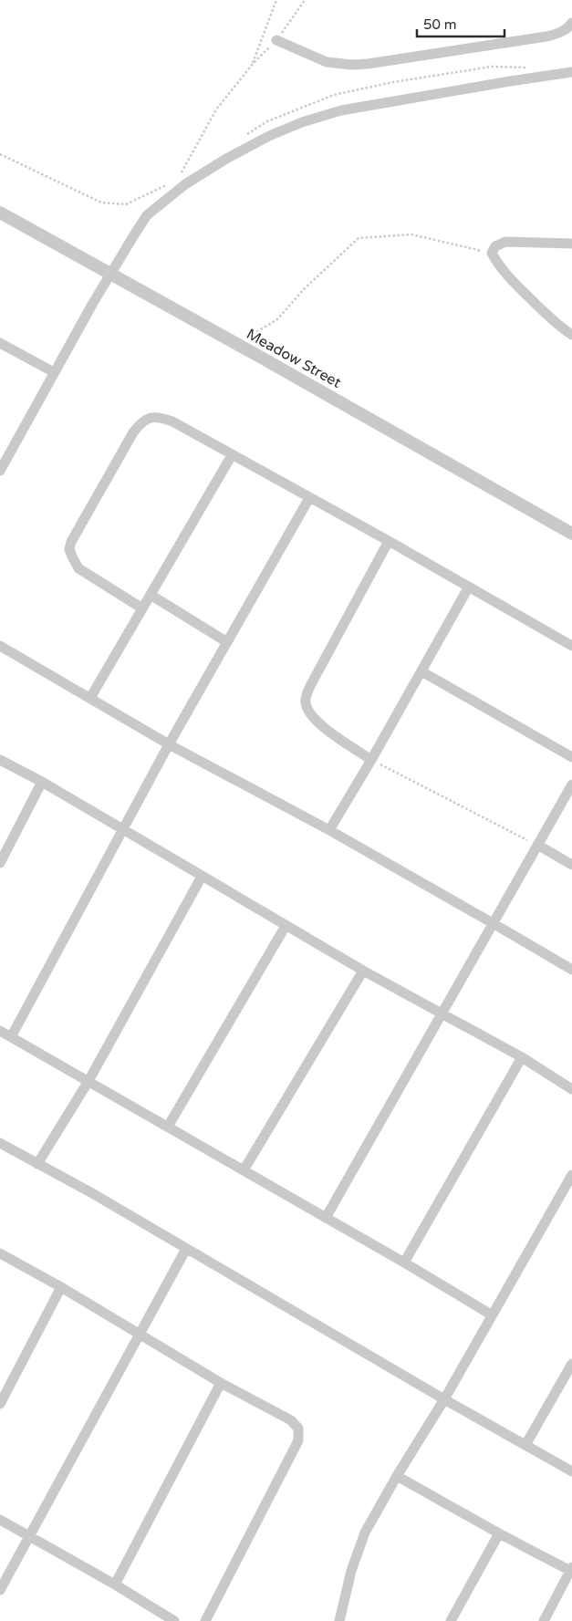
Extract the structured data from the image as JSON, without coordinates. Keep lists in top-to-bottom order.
{
  "streets": {
    "street": ["Meadow Street"]
  },
  "scale_bar": "50 m"
}
